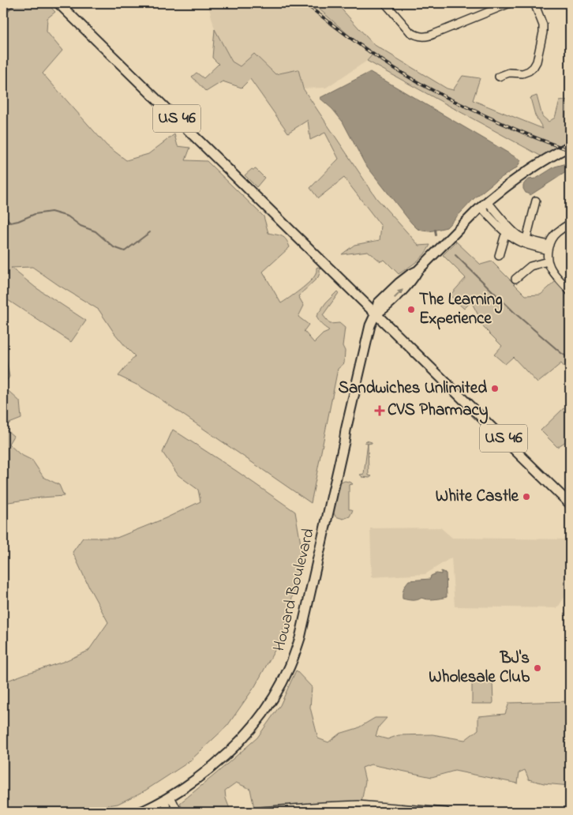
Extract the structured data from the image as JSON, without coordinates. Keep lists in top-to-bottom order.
{
  "streets": {
    "main road": ["US 46", "Howard Boulevard"]
  },
  "crossings": [
    ["US 46", "Howard Boulevard"]
  ],
  "places": {
    "other": [
      "The Learning Experience",
      "Sandwiches Unlimited",
      "White Castle",
      "BJ's Wholesale Club"
    ],
    "health": ["CVS Pharmacy"]
  }
}
